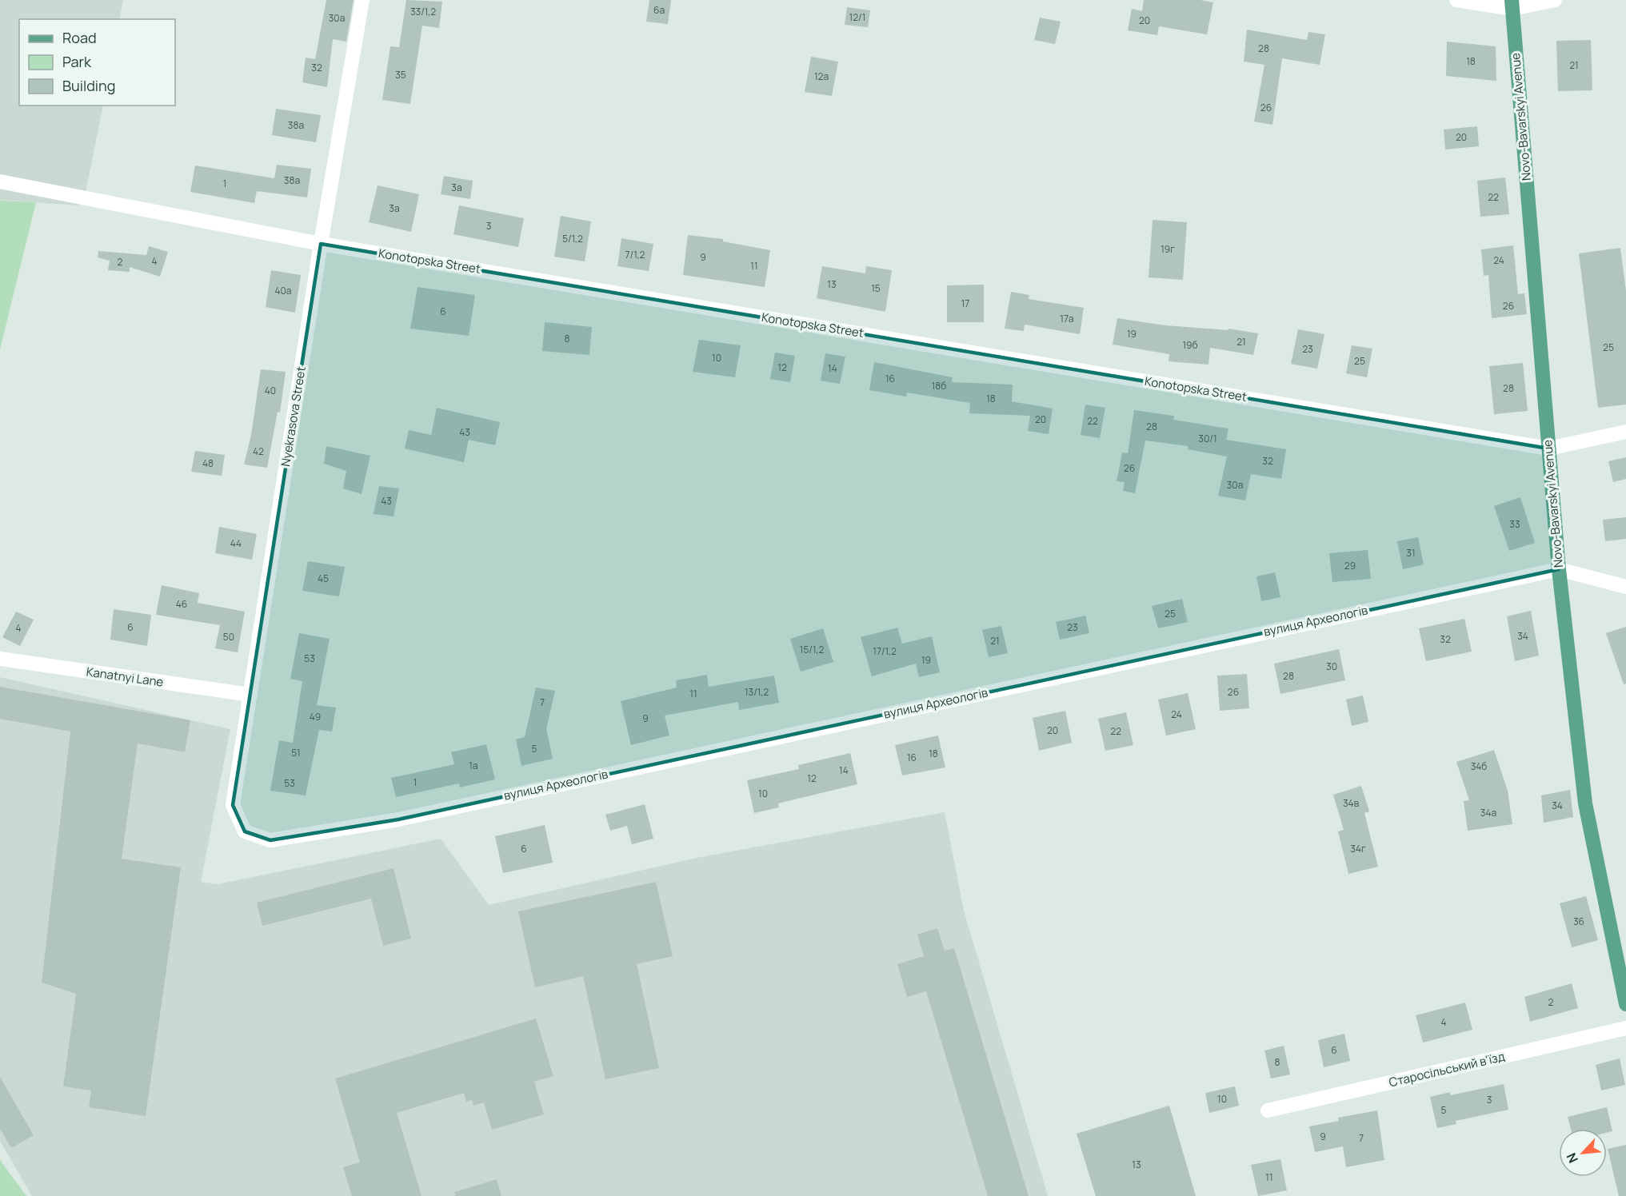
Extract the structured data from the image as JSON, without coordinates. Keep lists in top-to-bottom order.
{
  "streets": {
    "main road": ["Novo-Bavarskyi Avenue"],
    "street": [
      "Konotopska Street",
      "Nyekrasova Street",
      "вулиця Археологів",
      "Kanatnyi Lane",
      "Старосільський в'їзд"
    ]
  },
  "crossings": [
    ["Novo-Bavarskyi Avenue", "Konotopska Street"],
    ["Novo-Bavarskyi Avenue", "вулиця Археологів"],
    ["Konotopska Street", "Nyekrasova Street"],
    ["Nyekrasova Street", "вулиця Археологів"],
    ["Nyekrasova Street", "Kanatnyi Lane"]
  ],
  "house_numbers": [
    "6а",
    "33/1,2",
    "12/1",
    "30а",
    "20",
    "28",
    "18",
    "21",
    "32",
    "35",
    "12а",
    "26",
    "38а",
    "20",
    "38а",
    "1",
    "3а",
    "22",
    "3а",
    "3",
    "5/1,2",
    "19г",
    "7/1,2",
    "9",
    "24",
    "4",
    "2",
    "11",
    "13",
    "15",
    "40а",
    "17",
    "26",
    "6",
    "17а",
    "19",
    "8",
    "21",
    "19б",
    "25",
    "23",
    "10",
    "25",
    "12",
    "14",
    "16",
    "18б",
    "28",
    "40",
    "18",
    "20",
    "22",
    "28",
    "43",
    "30/1",
    "42",
    "32",
    "48",
    "26",
    "30а",
    "43",
    "33",
    "44",
    "31",
    "29",
    "45",
    "46",
    "25",
    "6",
    "23",
    "4",
    "34",
    "50",
    "32",
    "21",
    "15/1,2",
    "17/1,2",
    "53",
    "19",
    "30",
    "28",
    "13/1,2",
    "26",
    "11",
    "7",
    "24",
    "49",
    "9",
    "20",
    "22",
    "5",
    "51",
    "18",
    "16",
    "1а",
    "34б",
    "14",
    "12",
    "1",
    "53",
    "10",
    "34в",
    "34",
    "34а",
    "6",
    "34г",
    "36",
    "2",
    "4",
    "6",
    "8",
    "10",
    "3",
    "5",
    "9",
    "7",
    "13",
    "11"
  ],
  "legend": ["Road", "Park", "Building"],
  "north": "bottom left"
}
